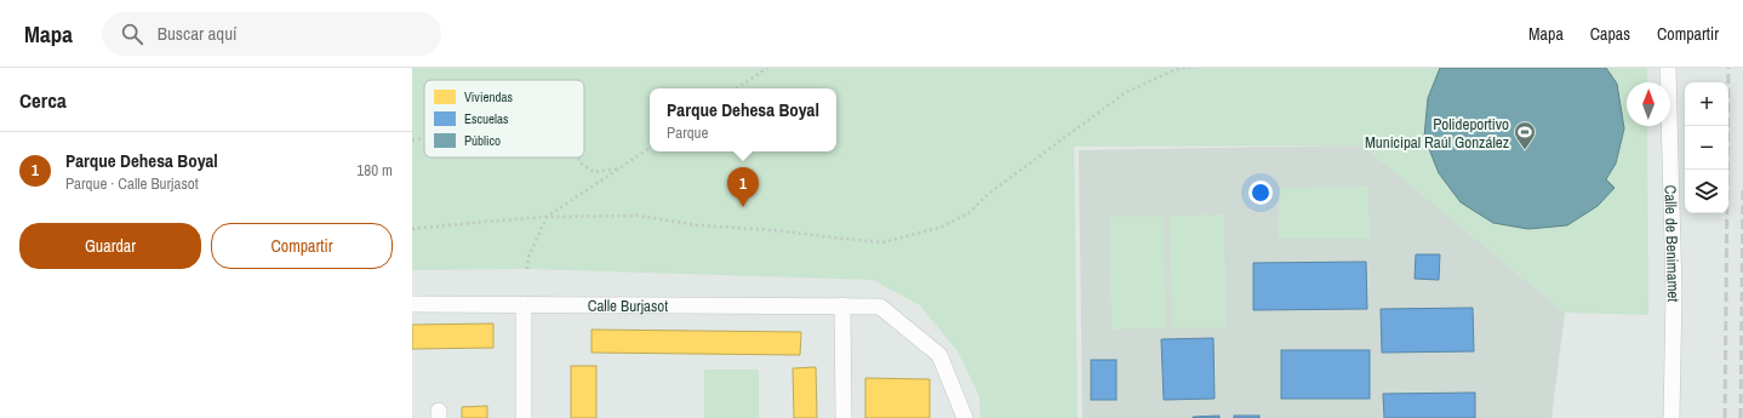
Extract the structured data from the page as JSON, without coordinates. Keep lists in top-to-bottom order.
{
  "streets": {
    "street": ["Calle de Benimamet", "Calle Burjasot"]
  },
  "places": {
    "sports": ["Polideportivo Municipal Raúl González"]
  },
  "legend": ["Viviendas", "Escuelas", "Público"],
  "north": "top",
  "page": {
    "header": "Mapa",
    "search": "Buscar aquí",
    "nav": ["Mapa", "Capas", "Compartir"],
    "heading": "Cerca",
    "map_buttons": ["+", "−"],
    "popup": ["Parque Dehesa Boyal", "Parque"],
    "list": [
      {
        "mark": "1",
        "name": "Parque Dehesa Boyal",
        "note": "Parque · Calle Burjasot",
        "value": "180 m"
      }
    ],
    "pins": "1",
    "buttons": ["Guardar", "Compartir"]
  }
}
